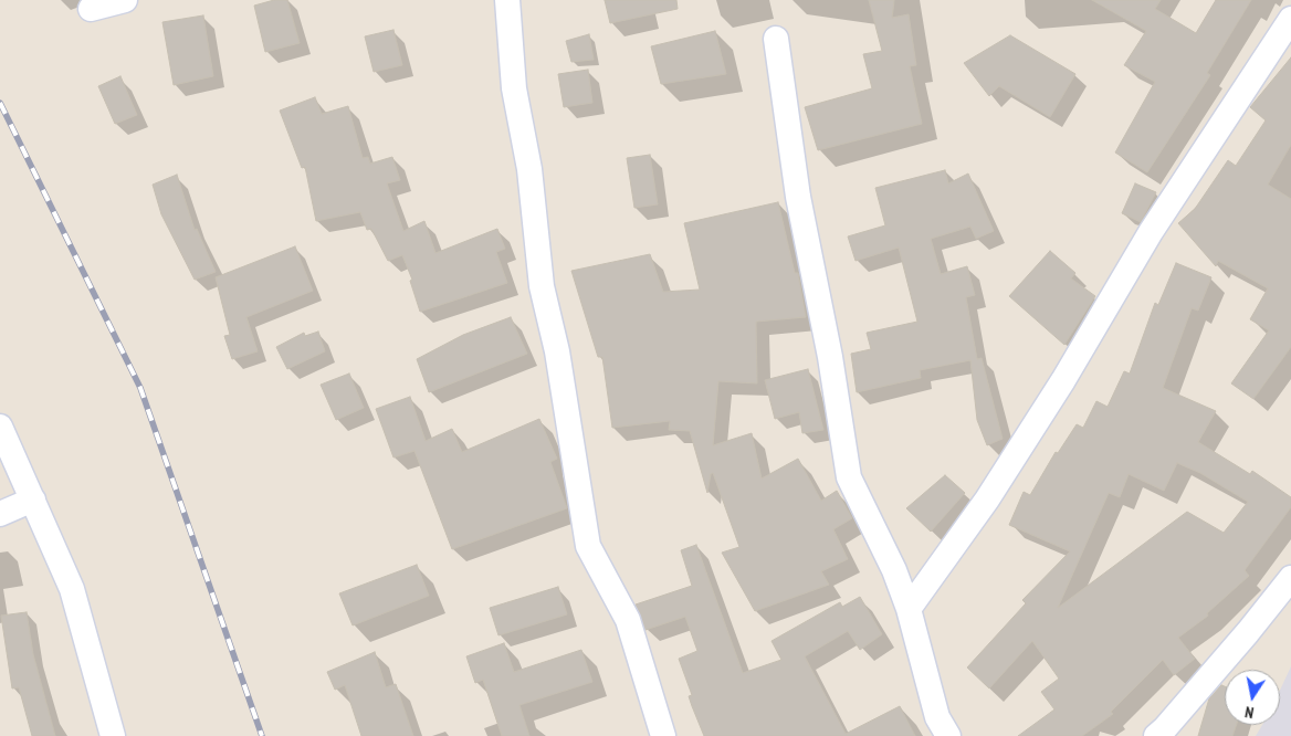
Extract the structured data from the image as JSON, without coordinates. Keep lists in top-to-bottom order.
{
  "north": "bottom"
}
